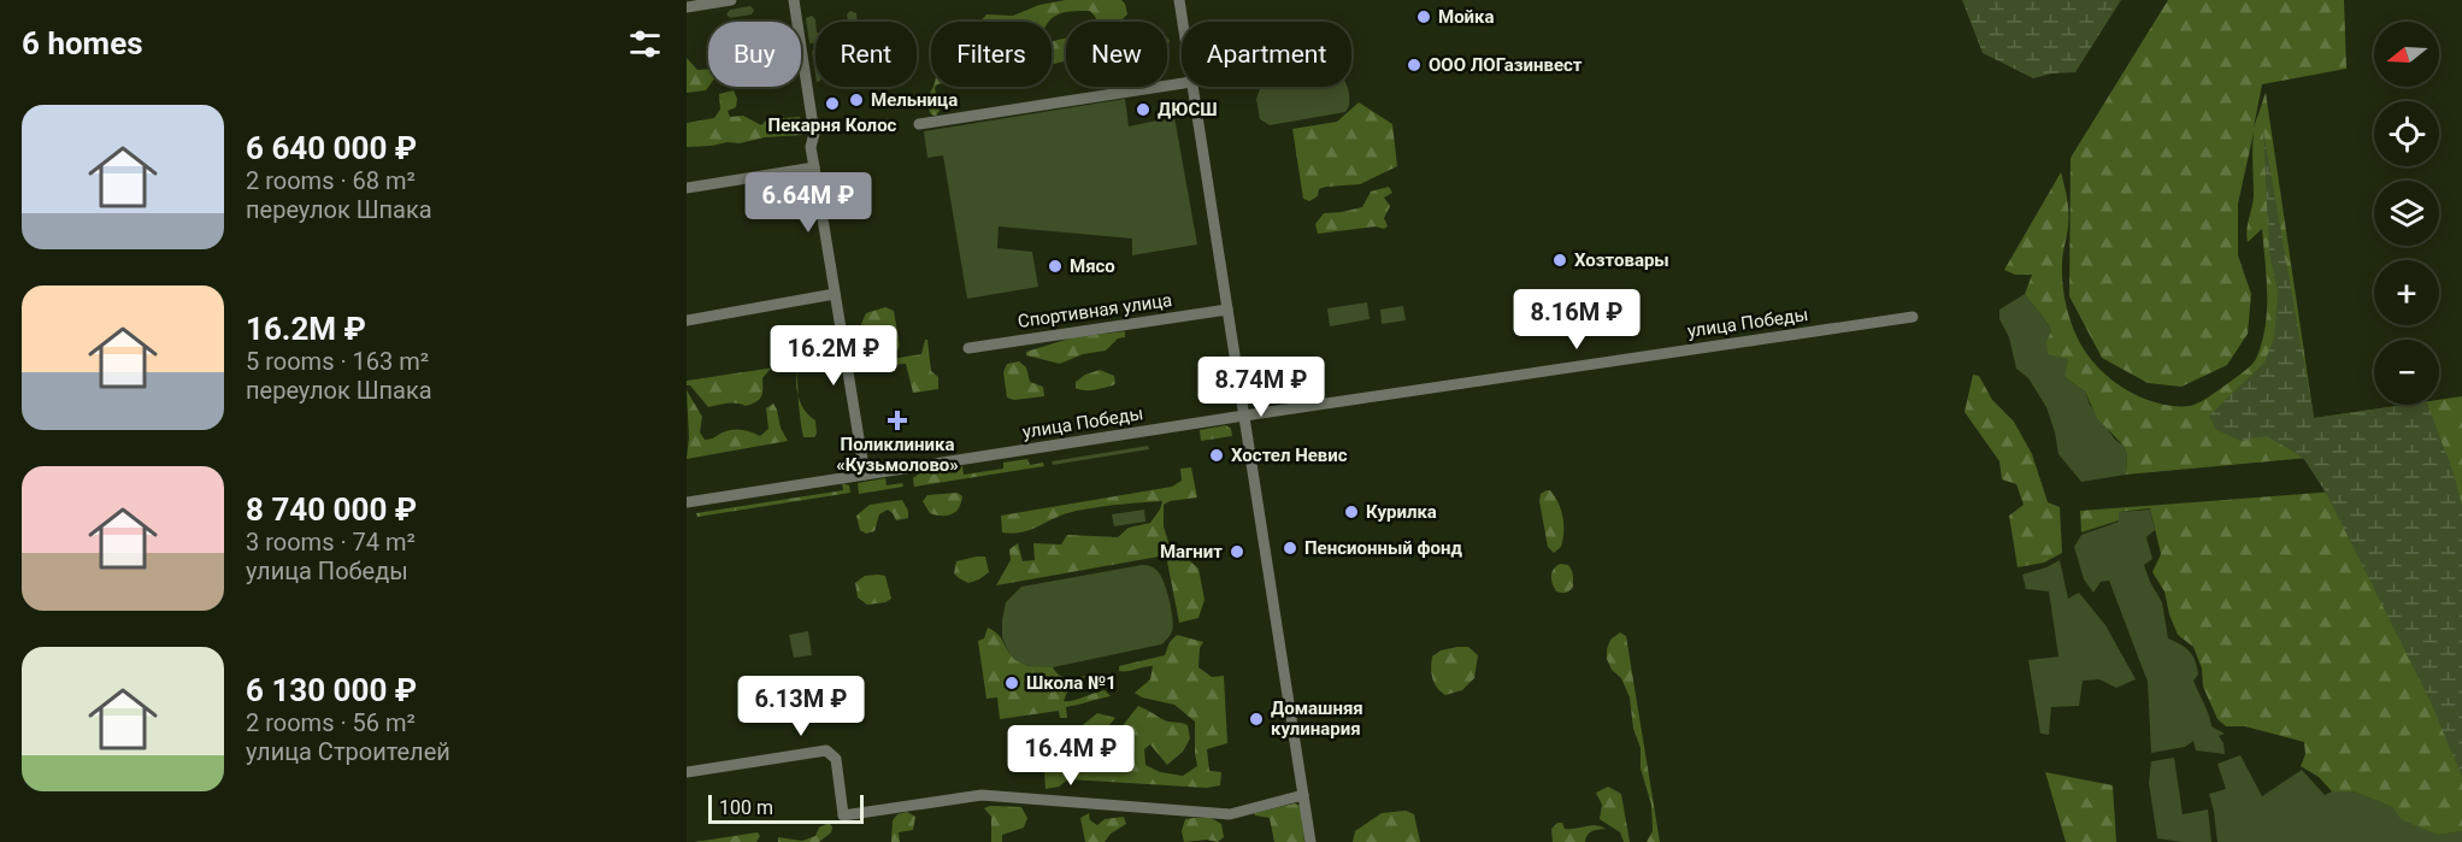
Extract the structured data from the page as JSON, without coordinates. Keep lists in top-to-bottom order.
{
  "streets": {
    "street": ["Спортивная улица", "улица Победы"]
  },
  "places": {
    "other": [
      "Мойка",
      "ООО ЛОГазинвест",
      "Мельница",
      "Пекарня Колос",
      "ДЮСШ",
      "Хозтовары",
      "Мясо",
      "Хостел Невис",
      "Курилка",
      "Пенсионный фонд",
      "Магнит",
      "Школа №1",
      "Домашняя кулинария"
    ],
    "health": ["Поликлиника «Кузьмолово»"]
  },
  "scale_bar": "100 m",
  "north": "left",
  "page": {
    "heading": "6 homes",
    "map_buttons": ["+", "−"],
    "chip": [
      "Buy",
      "Rent",
      "Filters",
      "New",
      "Apartment"
    ],
    "list": [
      {
        "name": "6 640 000 ₽",
        "note": "2 rooms · 68 m² · переулок Шпака"
      },
      {
        "name": "16.2M ₽",
        "note": "5 rooms · 163 m² · переулок Шпака"
      },
      {
        "name": "8 740 000 ₽",
        "note": "3 rooms · 74 m² · улица Победы"
      },
      {
        "name": "6 130 000 ₽",
        "note": "2 rooms · 56 m² · улица Строителей"
      }
    ],
    "price": [
      "6.64M ₽",
      "8.16M ₽",
      "16.2M ₽",
      "8.74M ₽",
      "6.13M ₽",
      "16.4M ₽"
    ],
    "scale": "100 m"
  }
}
